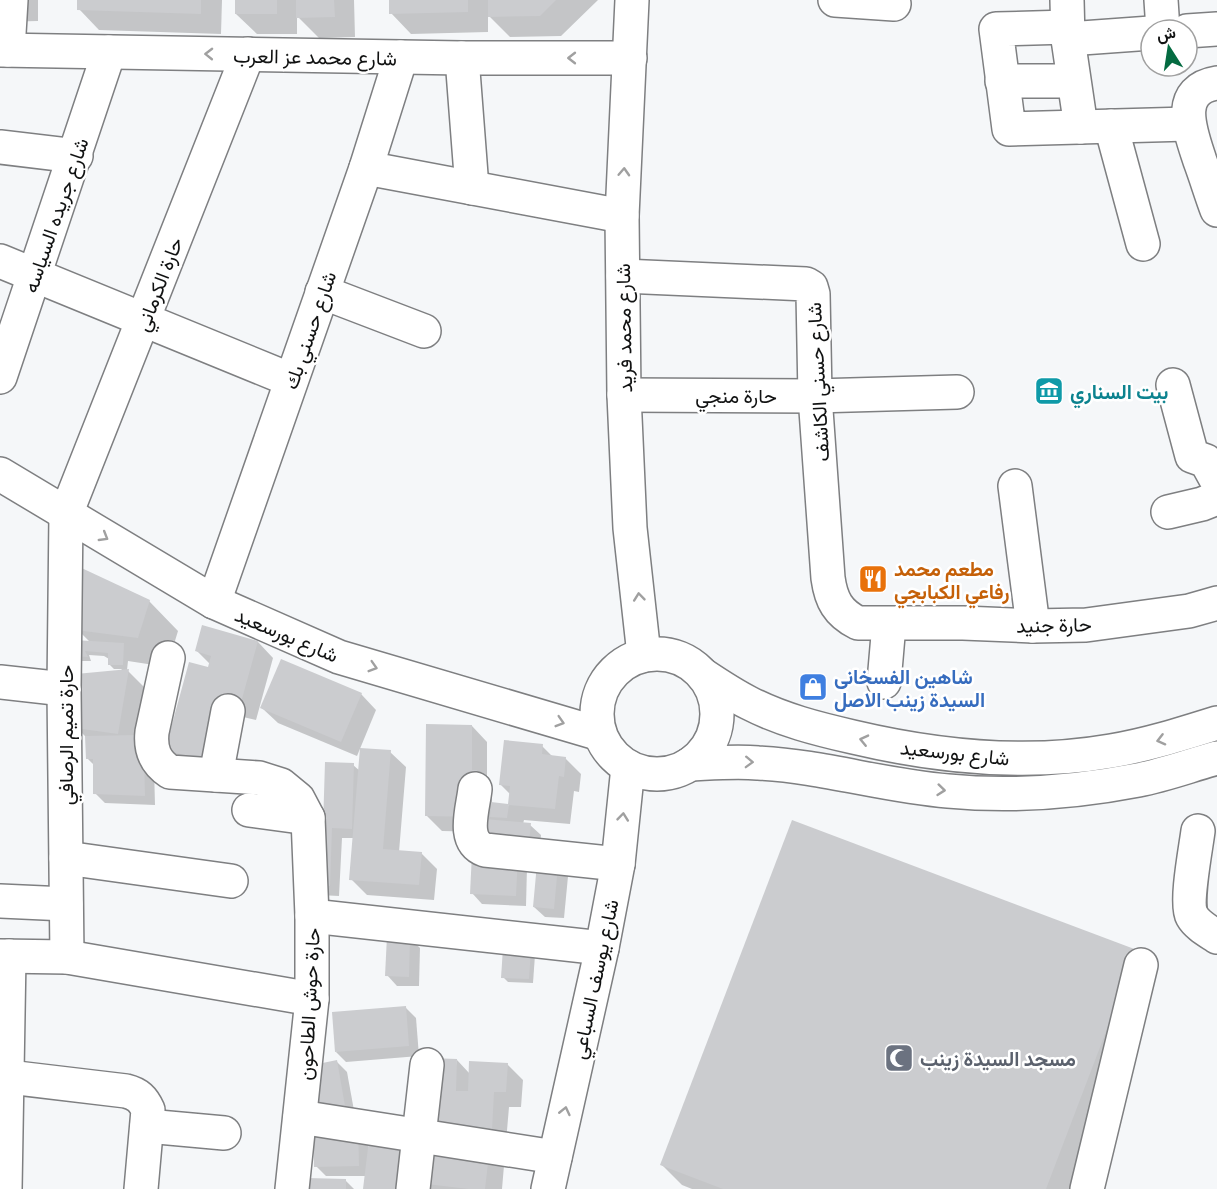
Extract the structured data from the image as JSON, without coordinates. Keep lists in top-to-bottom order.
{
  "streets": {
    "street": [
      "شارع محمد عز العرب",
      "شارع جريده السياسه",
      "حارة الكرماني",
      "شارع محمد فريد",
      "شارع حسني بك",
      "شارع حسني الكاشف",
      "حارة منجي",
      "حارة جنيد",
      "شارع بورسعيد",
      "حارة تميم الرصافي",
      "شارع يوسف السباعي",
      "حارة حوش الطاحون"
    ]
  },
  "crossings": [
    ["شارع محمد عز العرب", "شارع جريده السياسه"],
    ["شارع محمد عز العرب", "حارة الكرماني"],
    ["شارع محمد عز العرب", "شارع محمد فريد"],
    ["شارع محمد عز العرب", "شارع حسني بك"],
    ["حارة الكرماني", "شارع بورسعيد"],
    ["حارة الكرماني", "حارة تميم الرصافي"],
    ["شارع محمد فريد", "شارع حسني الكاشف"],
    ["شارع محمد فريد", "حارة منجي"],
    ["شارع محمد فريد", "شارع بورسعيد"],
    ["شارع محمد فريد", "شارع يوسف السباعي"],
    ["شارع حسني بك", "شارع بورسعيد"],
    ["شارع حسني الكاشف", "حارة منجي"],
    ["شارع حسني الكاشف", "حارة جنيد"],
    ["شارع بورسعيد", "حارة تميم الرصافي"],
    ["شارع بورسعيد", "شارع يوسف السباعي"]
  ],
  "one_way": ["شارع يوسف السباعي"],
  "places": {
    "museum": ["بيت السناري"],
    "restaurant": ["مطعم محمد رفاعي الكبابجي"],
    "shop": ["شاهين الفسخانى السيدة زينب الاصل"],
    "mosque": ["مسجد السيدة زينب"]
  },
  "north": "top"
}
